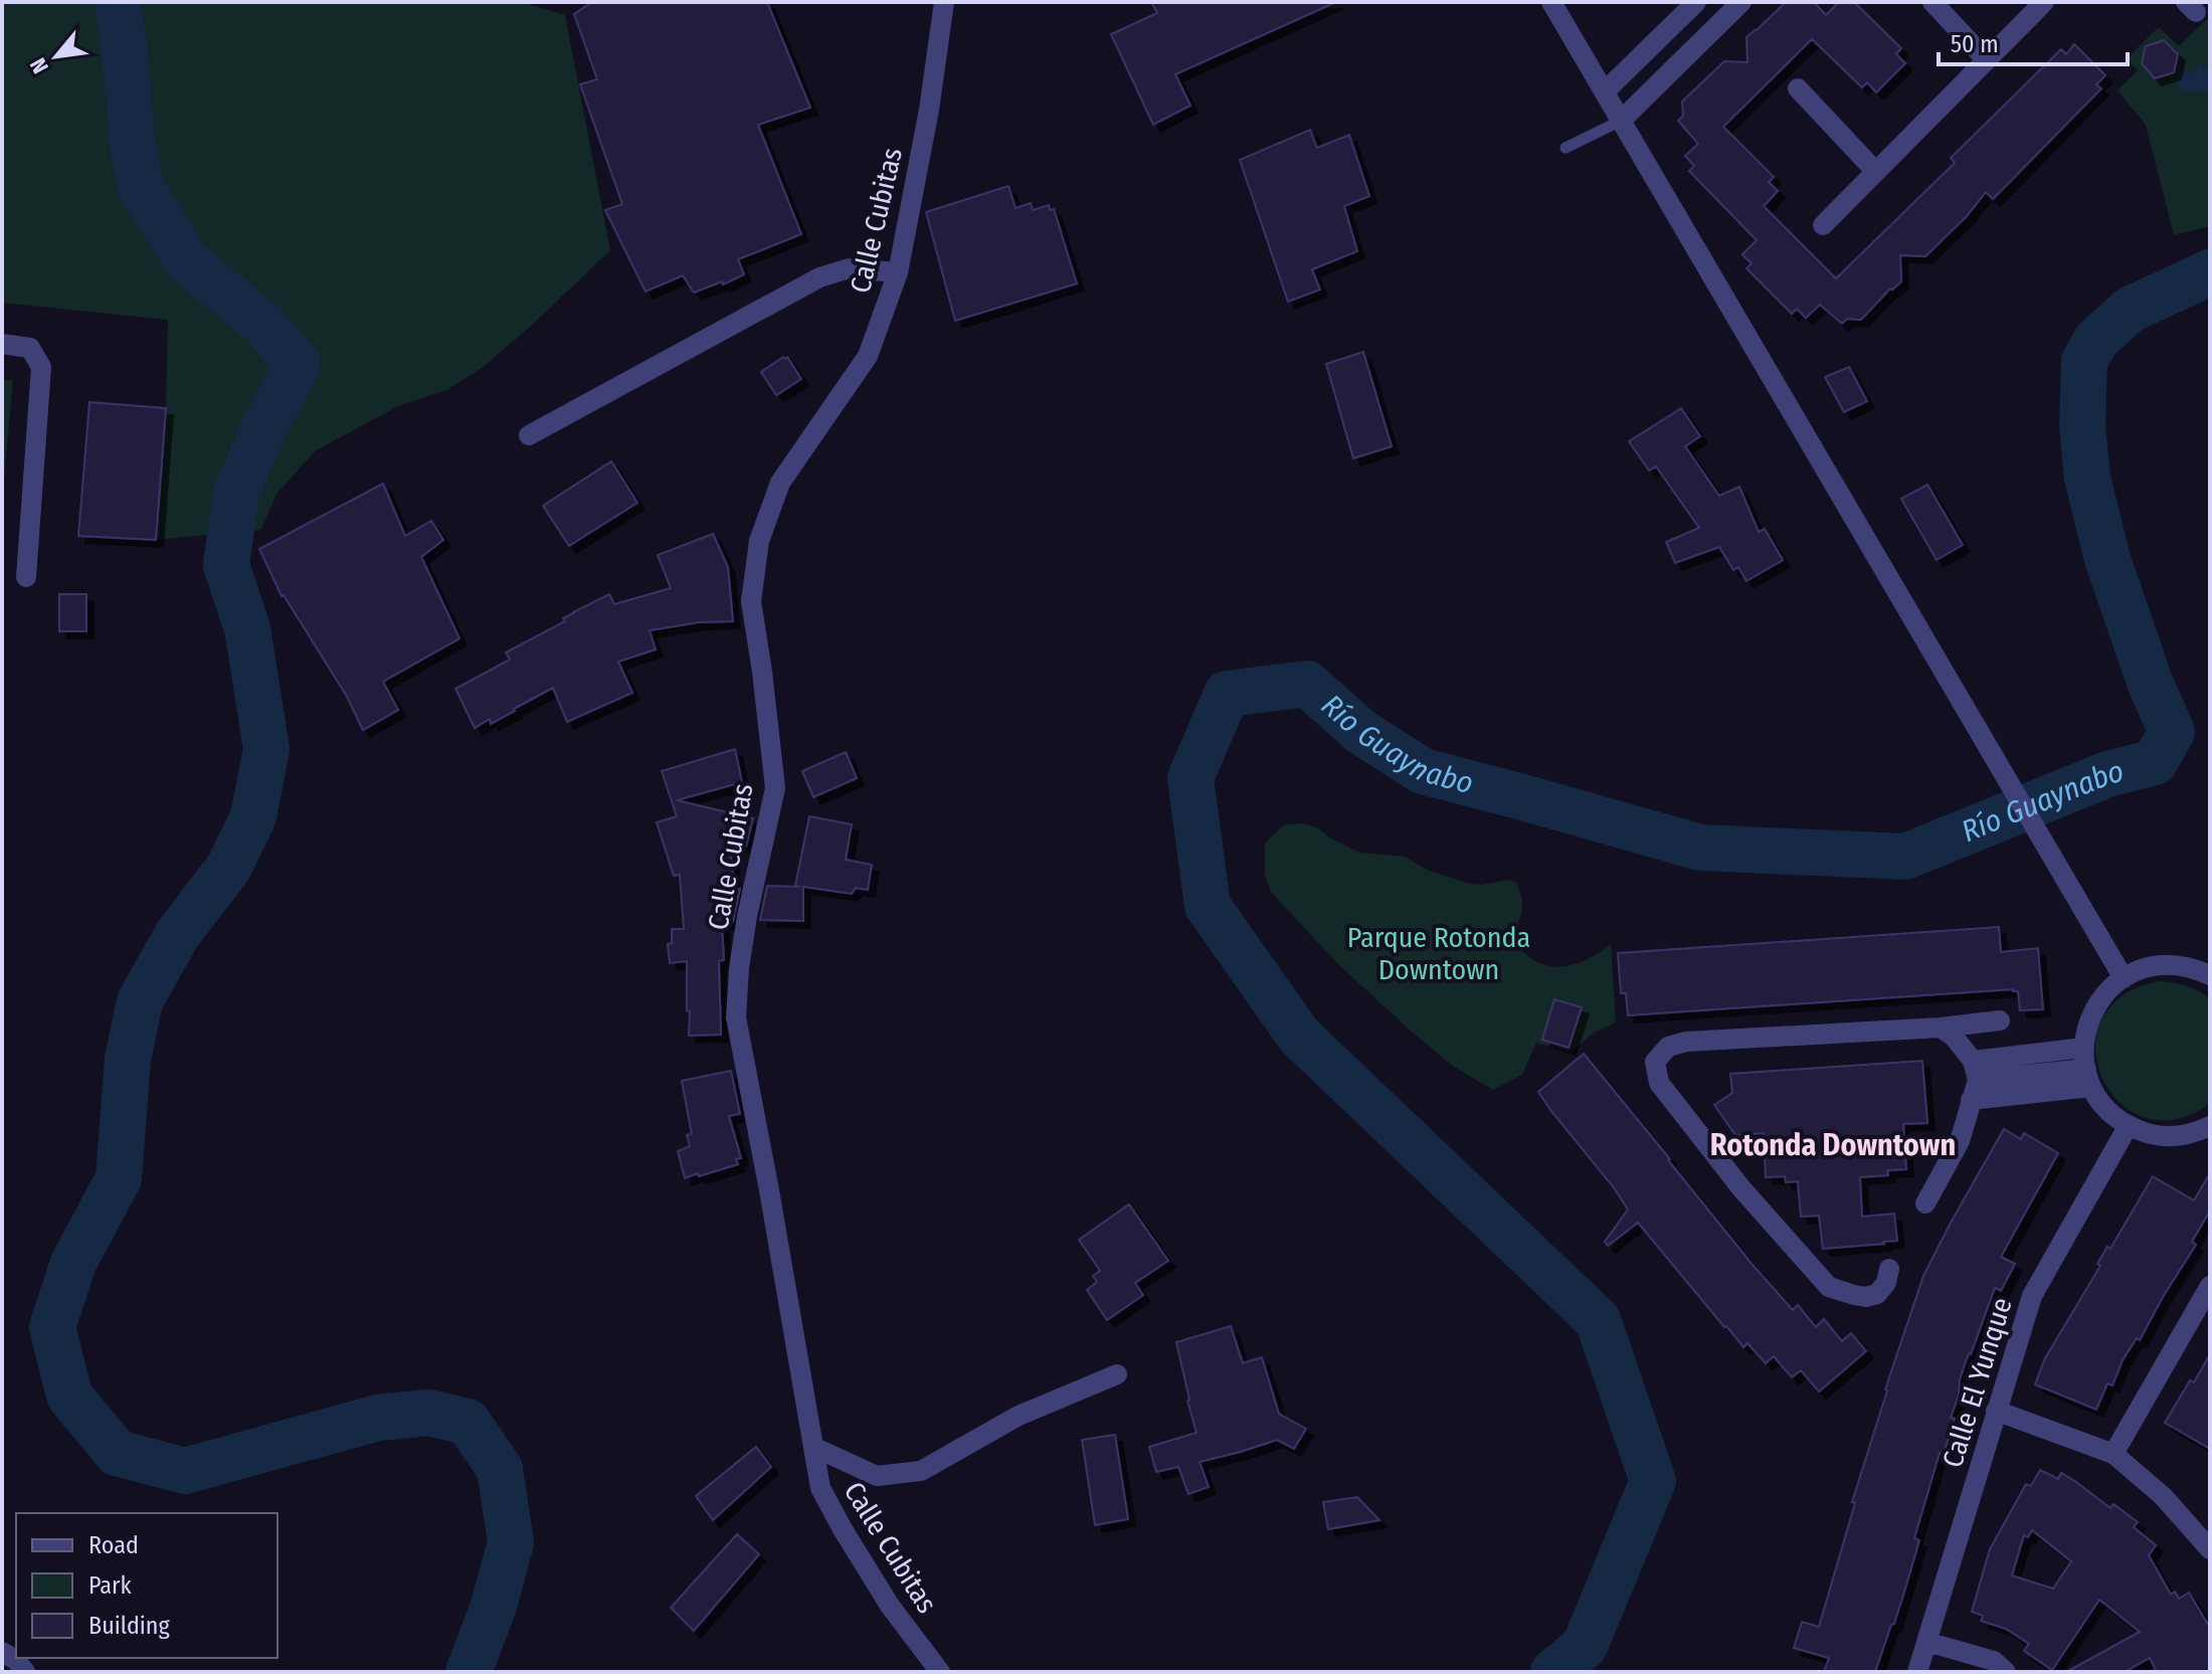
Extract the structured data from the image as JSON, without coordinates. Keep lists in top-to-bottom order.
{
  "streets": {
    "street": ["Calle Cubitas", "Calle El Yunque"]
  },
  "districts": ["Rotonda Downtown"],
  "water": ["Río Guaynabo"],
  "parks": ["Parque Rotonda Downtown"],
  "legend": ["Road", "Park", "Building"],
  "scale_bar": "50 m",
  "north": "bottom left"
}
